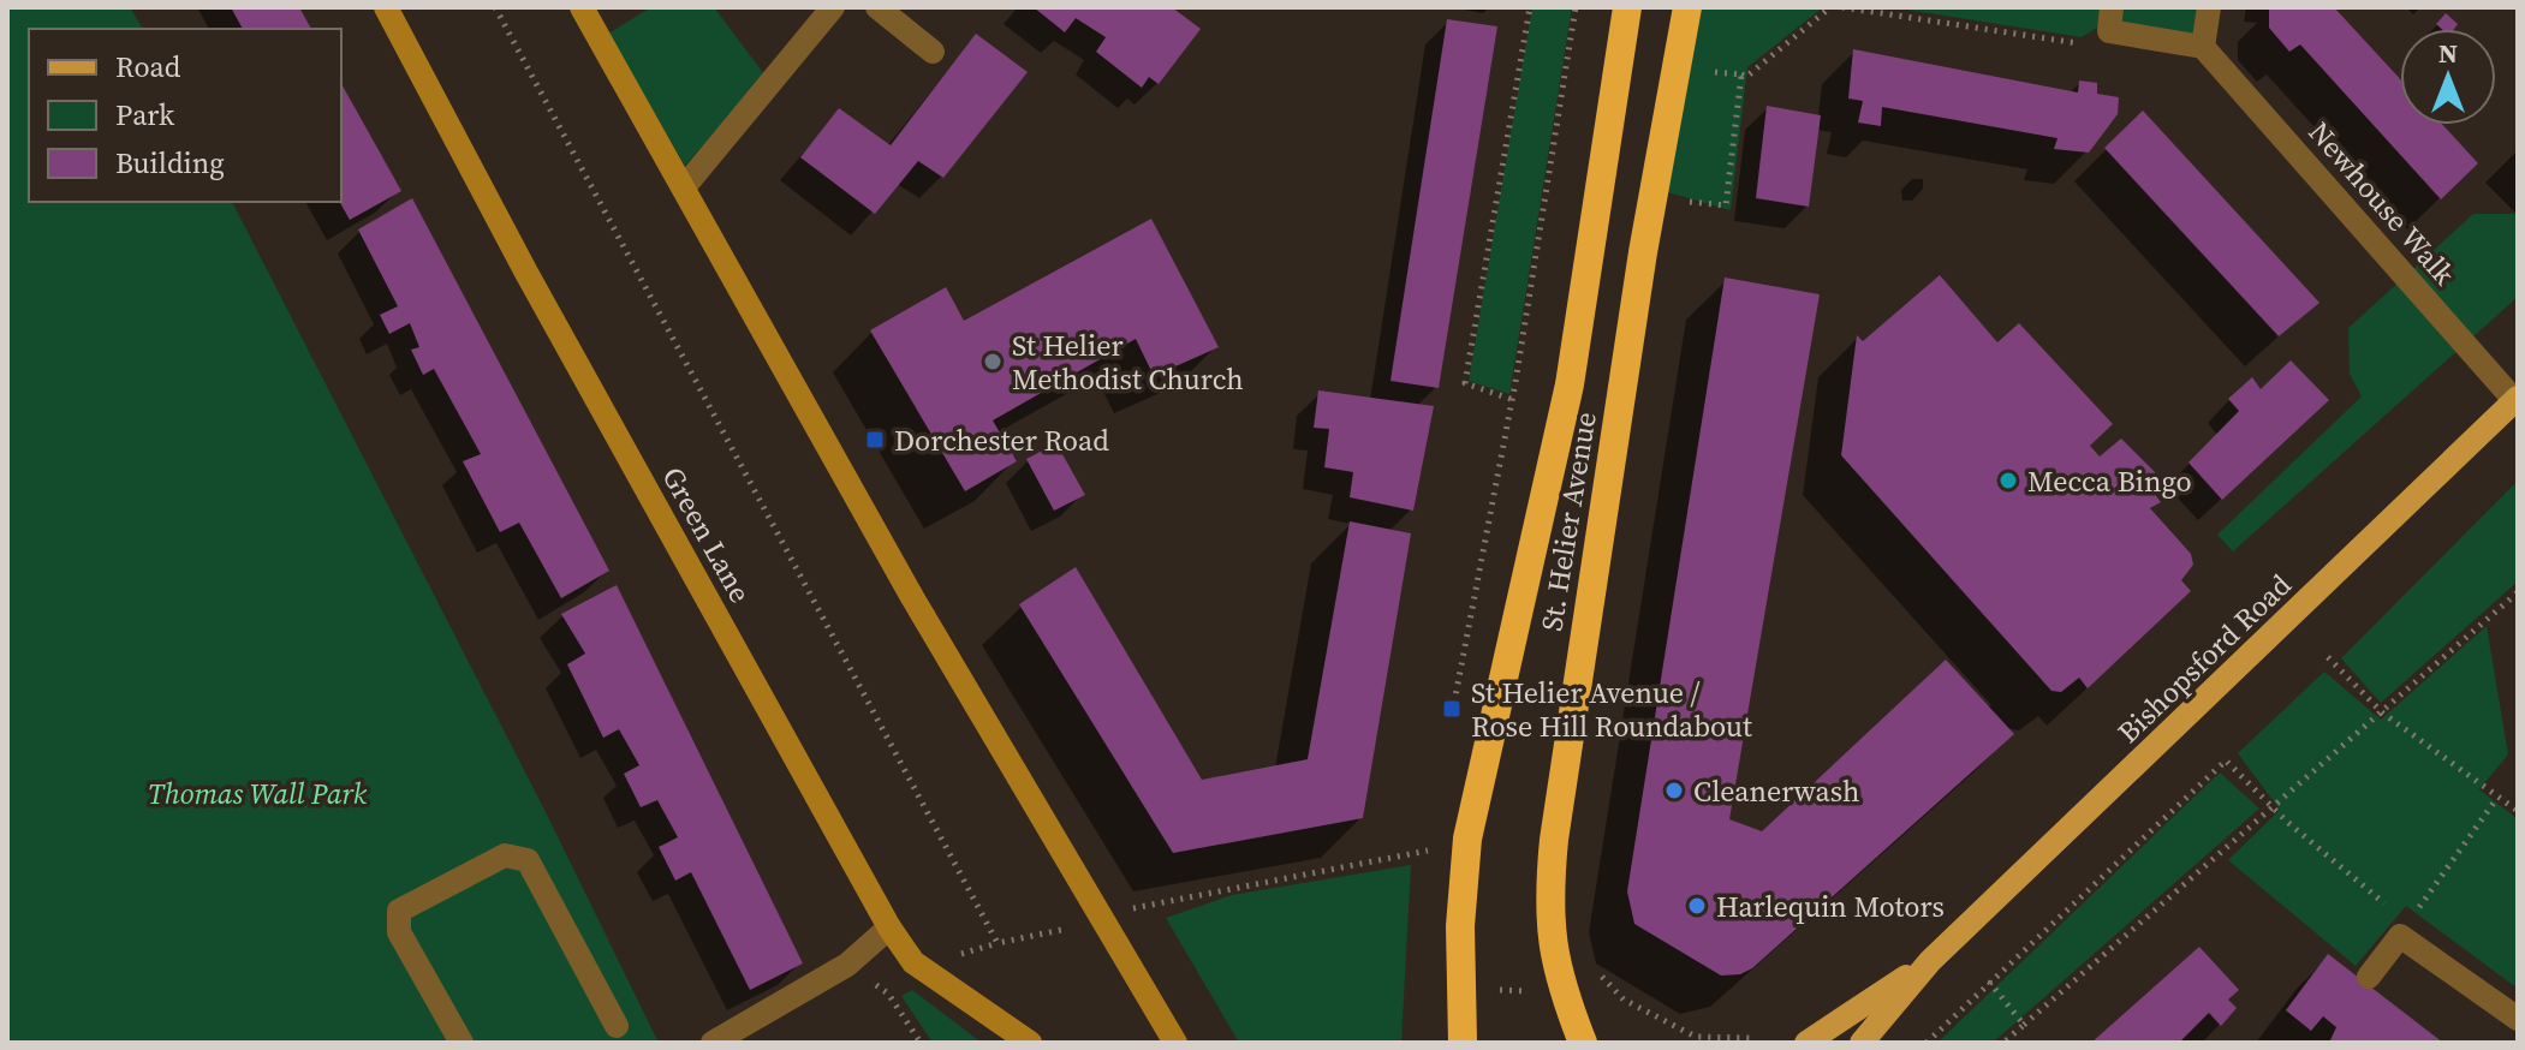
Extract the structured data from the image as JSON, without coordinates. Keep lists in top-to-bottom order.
{
  "streets": {
    "highway": ["St. Helier Avenue"],
    "main road": ["Green Lane", "Bishopsford Road"],
    "street": ["Newhouse Walk"]
  },
  "crossings": [
    ["Newhouse Walk", "Bishopsford Road"]
  ],
  "parks": ["Thomas Wall Park"],
  "places": {
    "other": [
      "St Helier Methodist Church",
      "Mecca Bingo",
      "Cleanerwash",
      "Harlequin Motors"
    ],
    "transit": ["Dorchester Road", "St Helier Avenue / Rose Hill Roundabout"]
  },
  "legend": ["Road", "Park", "Building"],
  "north": "top"
}
